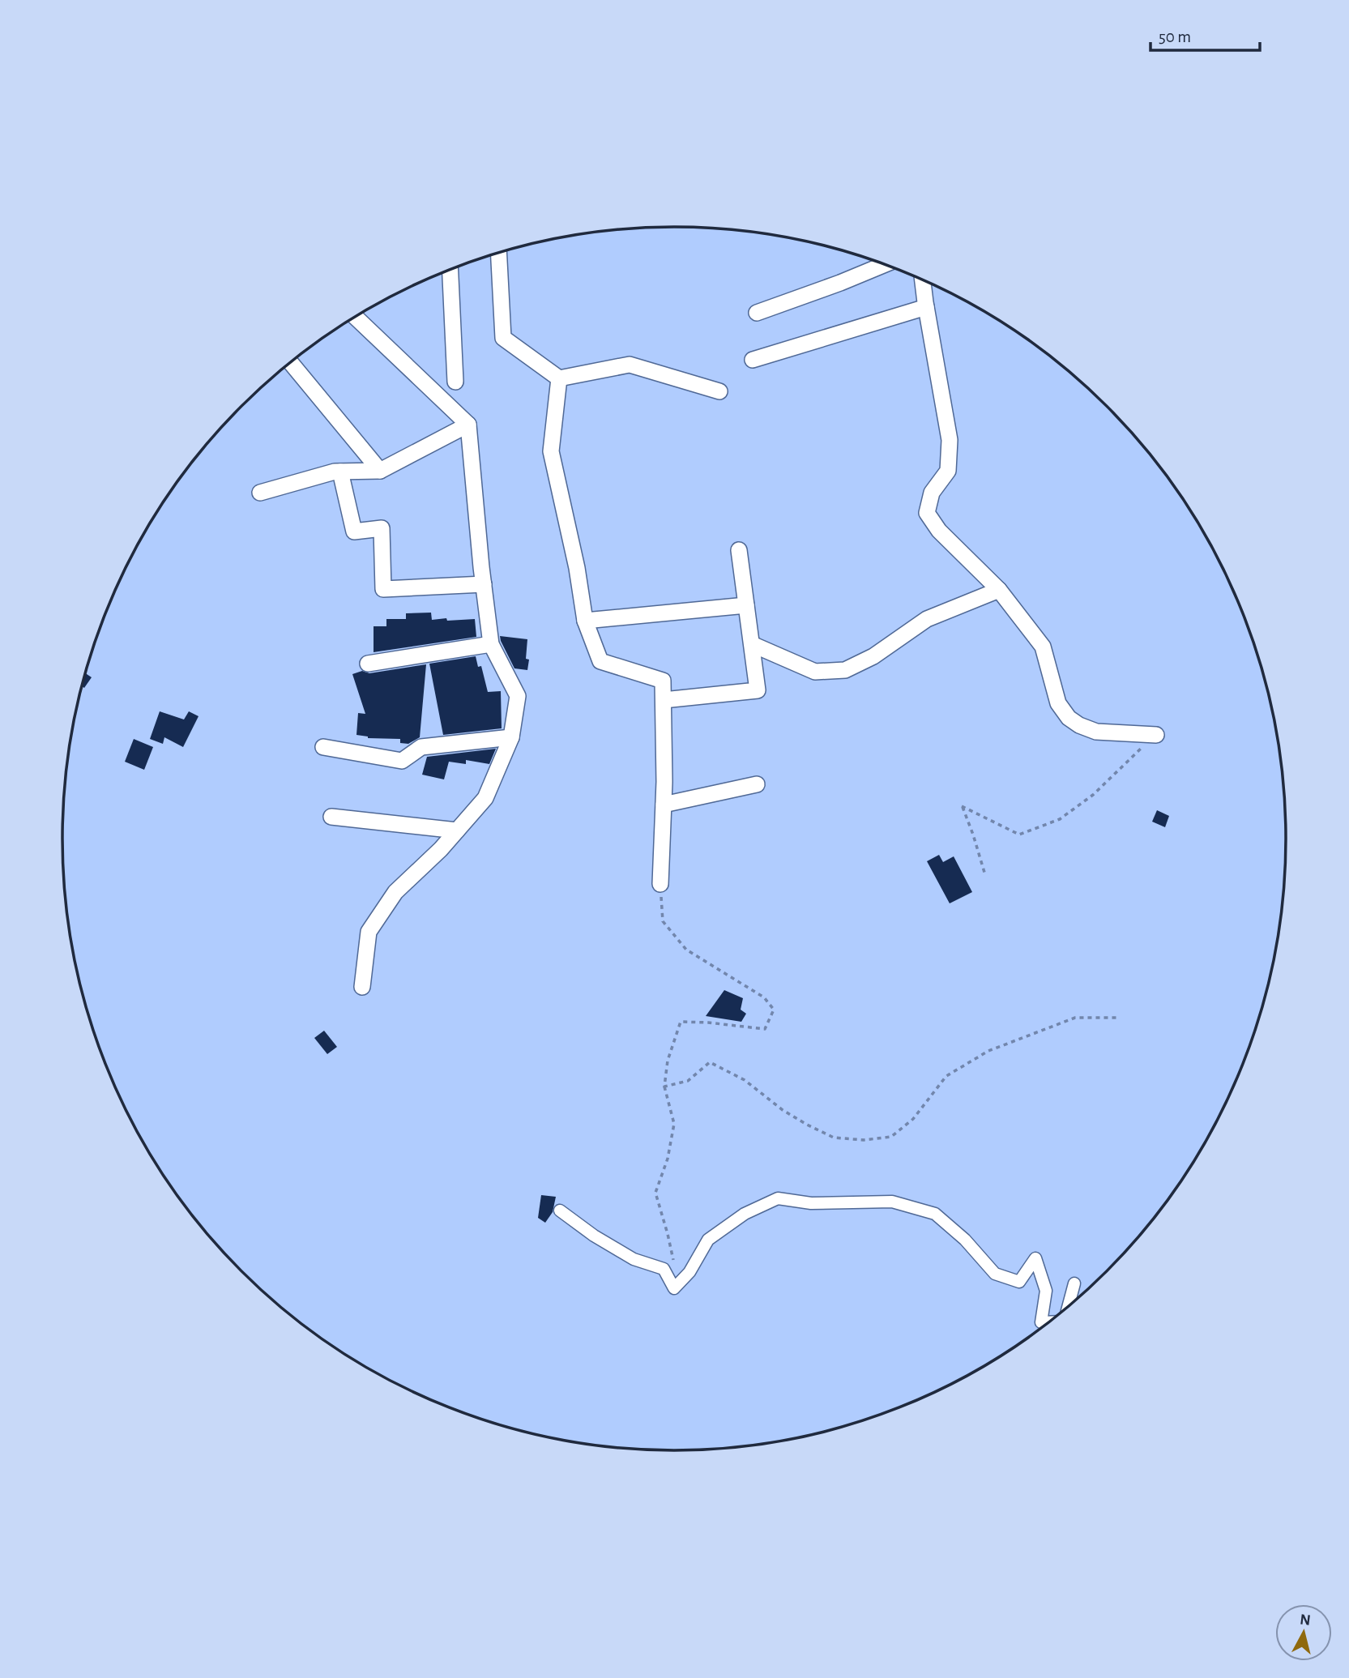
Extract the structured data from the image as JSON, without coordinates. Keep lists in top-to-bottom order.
{
  "scale_bar": "50 m",
  "north": "top"
}
